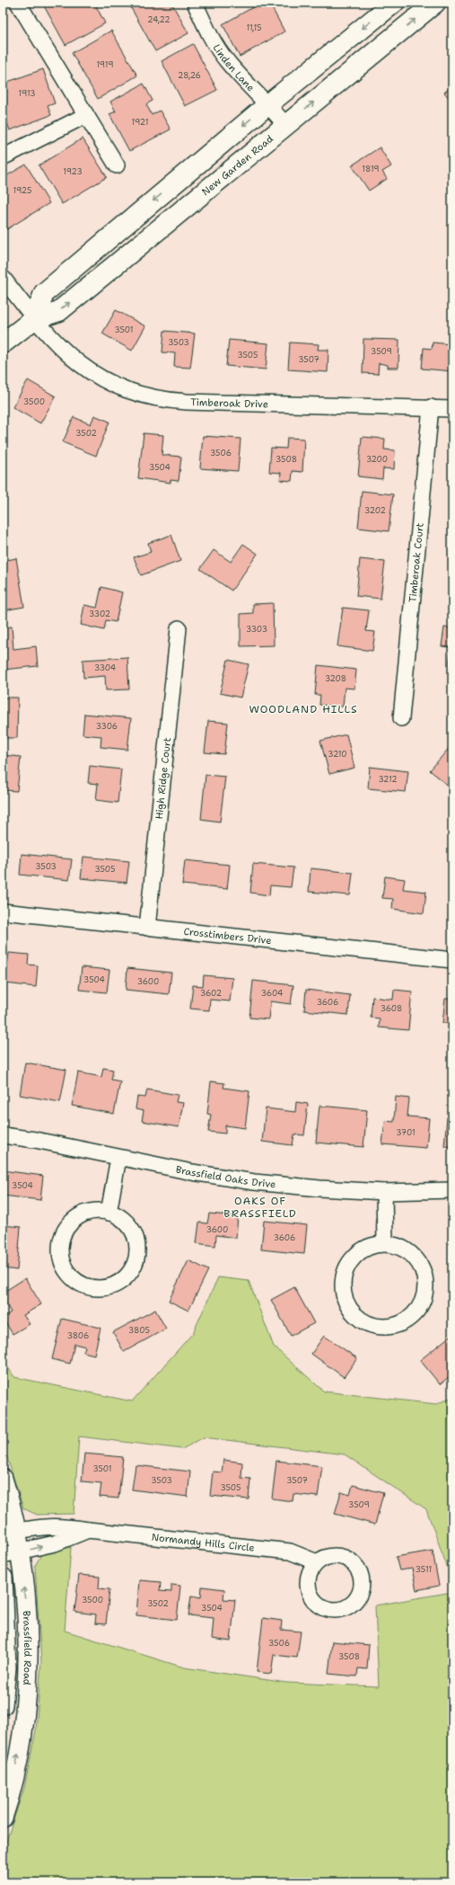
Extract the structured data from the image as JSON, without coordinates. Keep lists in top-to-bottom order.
{
  "streets": {
    "main road": ["New Garden Road"],
    "street": [
      "Linden Lane",
      "Timberoak Drive",
      "Timberoak Court",
      "High Ridge Court",
      "Crosstimbers Drive",
      "Brassfield Oaks Drive",
      "Normandy Hills Circle",
      "Brassfield Road"
    ]
  },
  "crossings": [
    ["Linden Lane", "New Garden Road"],
    ["New Garden Road", "Timberoak Drive"],
    ["Timberoak Drive", "Timberoak Court"],
    ["High Ridge Court", "Crosstimbers Drive"],
    ["Normandy Hills Circle", "Brassfield Road"]
  ],
  "districts": ["WOODLAND HILLS", "OAKS OF BRASSFIELD"],
  "house_numbers": [
    "24,22",
    "11,15",
    "1919",
    "28,26",
    "1913",
    "1921",
    "1819",
    "1923",
    "1925",
    "3501",
    "3503",
    "3509",
    "3505",
    "3507",
    "3500",
    "3502",
    "3506",
    "3508",
    "3200",
    "3504",
    "3202",
    "3302",
    "3303",
    "3304",
    "3208",
    "3306",
    "3210",
    "3212",
    "3503",
    "3505",
    "3504",
    "3600",
    "3602",
    "3604",
    "3606",
    "3608",
    "3701",
    "3504",
    "3600",
    "3606",
    "3805",
    "3806",
    "3501",
    "3503",
    "3507",
    "3505",
    "3509",
    "3511",
    "3500",
    "3502",
    "3504",
    "3506",
    "3508"
  ]
}
